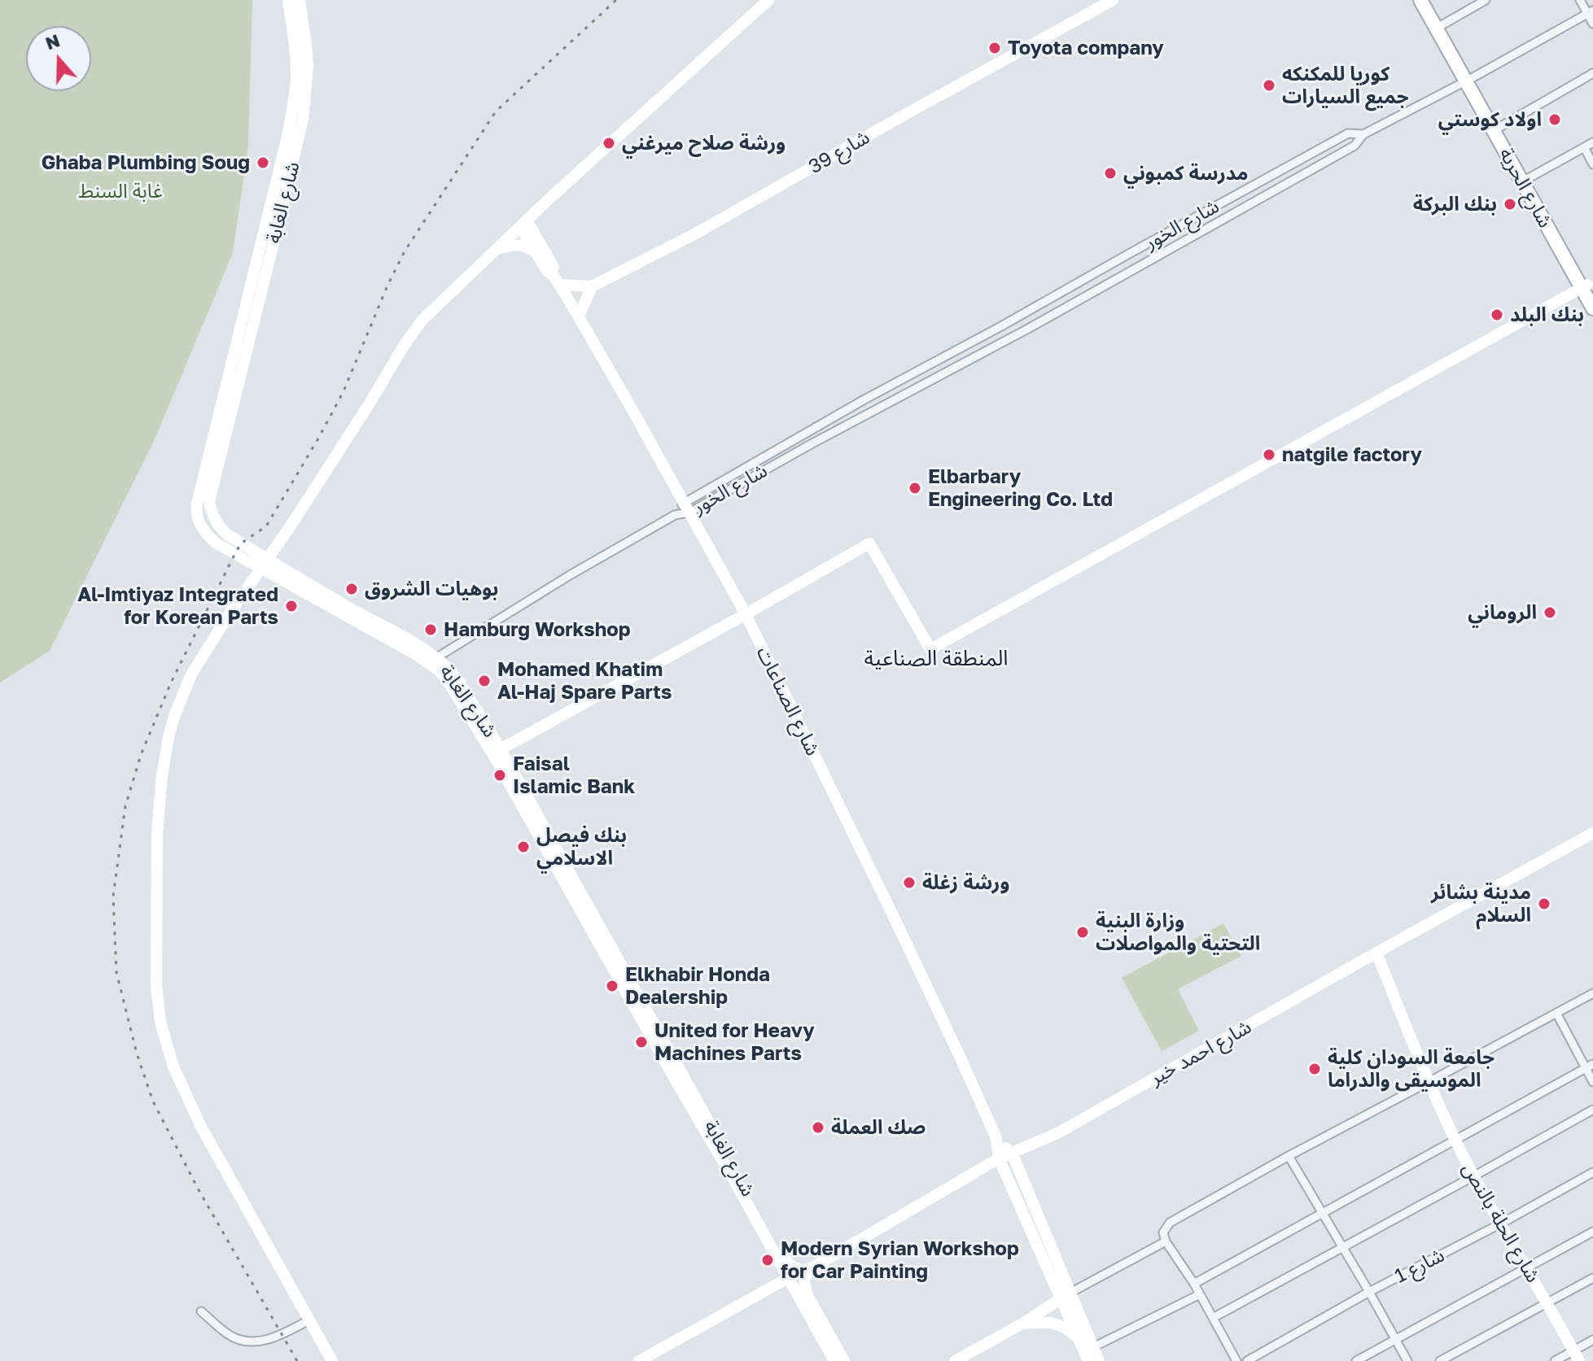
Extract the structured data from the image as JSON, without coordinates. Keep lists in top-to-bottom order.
{
  "streets": {
    "main road": ["شارع الحرية"],
    "street": [
      "شارع 39",
      "شارع الغابة",
      "شارع الخور",
      "شارع الصناعات",
      "شارع احمد خير",
      "شارع الحلة بالنص",
      "شارع 1"
    ]
  },
  "crossings": [
    ["شارع 39", "شارع الصناعات"],
    ["شارع الحرية", "شارع الخور"],
    ["شارع الغابة", "شارع الخور"],
    ["شارع الغابة", "شارع احمد خير"],
    ["شارع الخور", "شارع الصناعات"],
    ["شارع احمد خير", "شارع الحلة بالنص"],
    ["شارع الحلة بالنص", "شارع 1"]
  ],
  "districts": ["المنطقة الصناعية"],
  "parks": ["غابة السنط"],
  "places": [
    "Toyota company",
    "كوريا للمكنكه جميع السيارات",
    "اولاد كوستي",
    "ورشة صلاح ميرغني",
    "Ghaba Plumbing Soug",
    "مدرسة كمبوني",
    "بنك البركة",
    "بنك البلد",
    "natgile factory",
    "Elbarbary Engineering Co. Ltd",
    "بوهيات الشروق",
    "Al-Imtiyaz Integrated for Korean Parts",
    "الروماني",
    "Hamburg Workshop",
    "Mohamed Khatim Al-Haj Spare Parts",
    "Faisal Islamic Bank",
    "بنك فيصل الاسلامي",
    "ورشة زغلة",
    "مدينة بشائر السلام",
    "وزارة البنية التحتية والمواصلات",
    "Elkhabir Honda Dealership",
    "United for Heavy Machines Parts",
    "جامعة السودان كلية الموسيقى والدراما",
    "صك العملة",
    "Modern Syrian Workshop for Car Painting"
  ],
  "north": "top"
}
